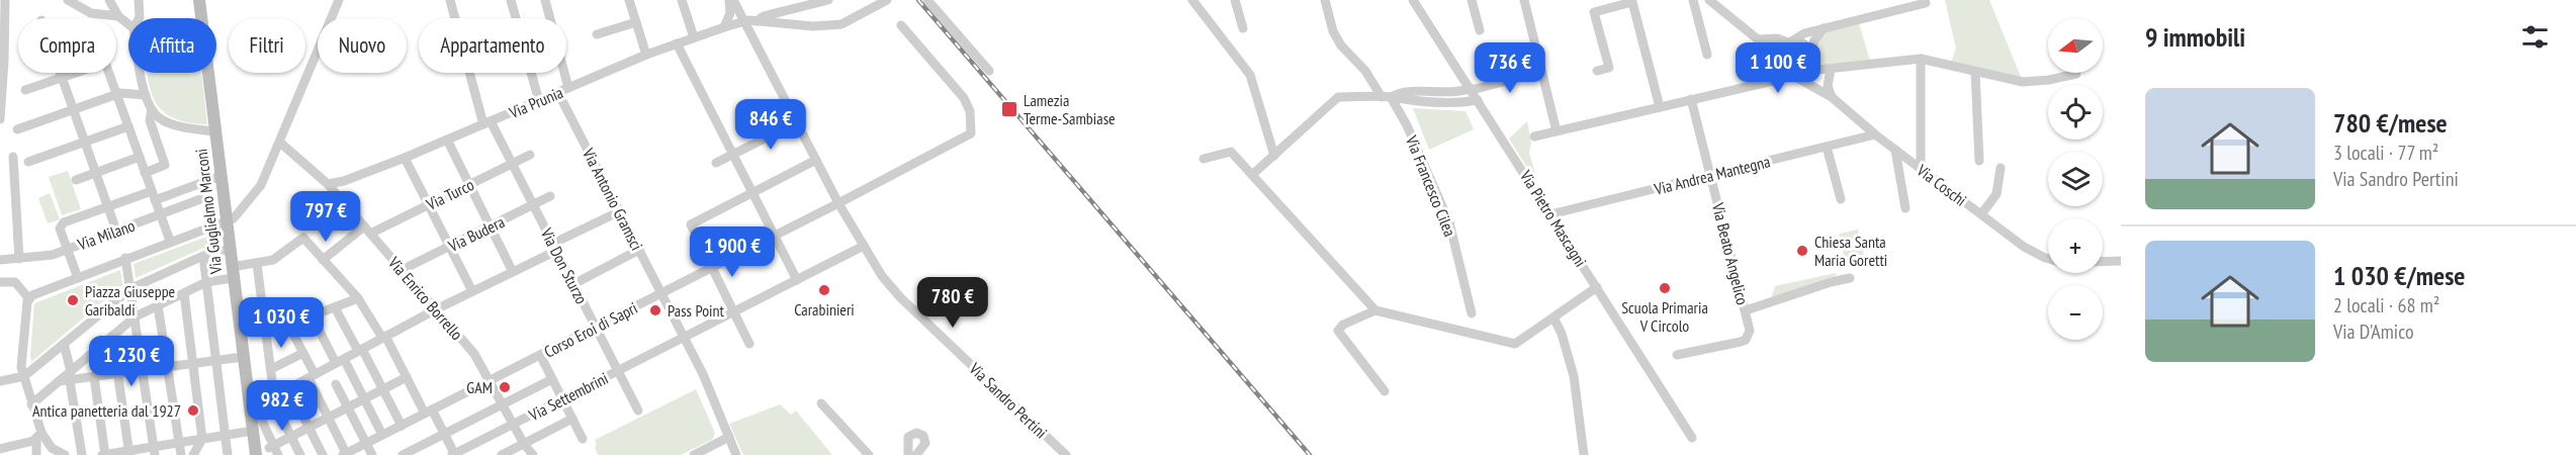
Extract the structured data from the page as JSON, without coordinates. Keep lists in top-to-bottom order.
{
  "streets": {
    "main road": ["Via Guglielmo Marconi"],
    "street": [
      "Via Prunia",
      "Via Andrea Mantegna",
      "Via Coschi",
      "Via Francesco Cilea",
      "Via Turco",
      "Via Antonio Gramsci",
      "Via Pietro Mascagni",
      "Via Budera",
      "Via Milano",
      "Via Beato Angelico",
      "Via Don Sturzo",
      "Via Enrico Borrello",
      "Corso Eroi di Sapri",
      "Via Settembrini",
      "Via Sandro Pertini"
    ]
  },
  "crossings": [
    ["Via Prunia", "Via Antonio Gramsci"],
    ["Via Prunia", "Via Don Sturzo"],
    ["Via Prunia", "Via Enrico Borrello"],
    ["Via Prunia", "Via Sandro Pertini"],
    ["Via Andrea Mantegna", "Via Coschi"],
    ["Via Andrea Mantegna", "Via Pietro Mascagni"],
    ["Via Andrea Mantegna", "Via Beato Angelico"],
    ["Via Turco", "Via Don Sturzo"],
    ["Via Turco", "Via Enrico Borrello"],
    ["Via Antonio Gramsci", "Corso Eroi di Sapri"],
    ["Via Antonio Gramsci", "Via Settembrini"],
    ["Via Budera", "Via Don Sturzo"],
    ["Via Budera", "Via Enrico Borrello"],
    ["Via Don Sturzo", "Corso Eroi di Sapri"],
    ["Via Don Sturzo", "Via Settembrini"],
    ["Via Enrico Borrello", "Corso Eroi di Sapri"],
    ["Via Enrico Borrello", "Via Settembrini"],
    ["Corso Eroi di Sapri", "Via Sandro Pertini"],
    ["Via Settembrini", "Via Sandro Pertini"]
  ],
  "places": {
    "transit": ["Lamezia Terme-Sambiase"],
    "other": [
      "Chiesa Santa Maria Goretti",
      "Scuola Primaria V Circolo",
      "Carabinieri",
      "Piazza Giuseppe Garibaldi",
      "Pass Point",
      "GAM",
      "Antica panetteria dal 1927"
    ]
  },
  "north": "left",
  "page": {
    "heading": "9 immobili",
    "map_buttons": ["+", "−"],
    "chip": [
      "Compra",
      "Affitta",
      "Filtri",
      "Nuovo",
      "Appartamento"
    ],
    "price": [
      "736 €",
      "1 100 €",
      "846 €",
      "797 €",
      "1 900 €",
      "780 €",
      "1 030 €",
      "1 230 €",
      "982 €"
    ],
    "list": [
      {
        "name": "780 €/mese",
        "note": "3 locali · 77 m² · Via Sandro Pertini"
      },
      {
        "name": "1 030 €/mese",
        "note": "2 locali · 68 m² · Via D'Amico"
      }
    ]
  }
}
